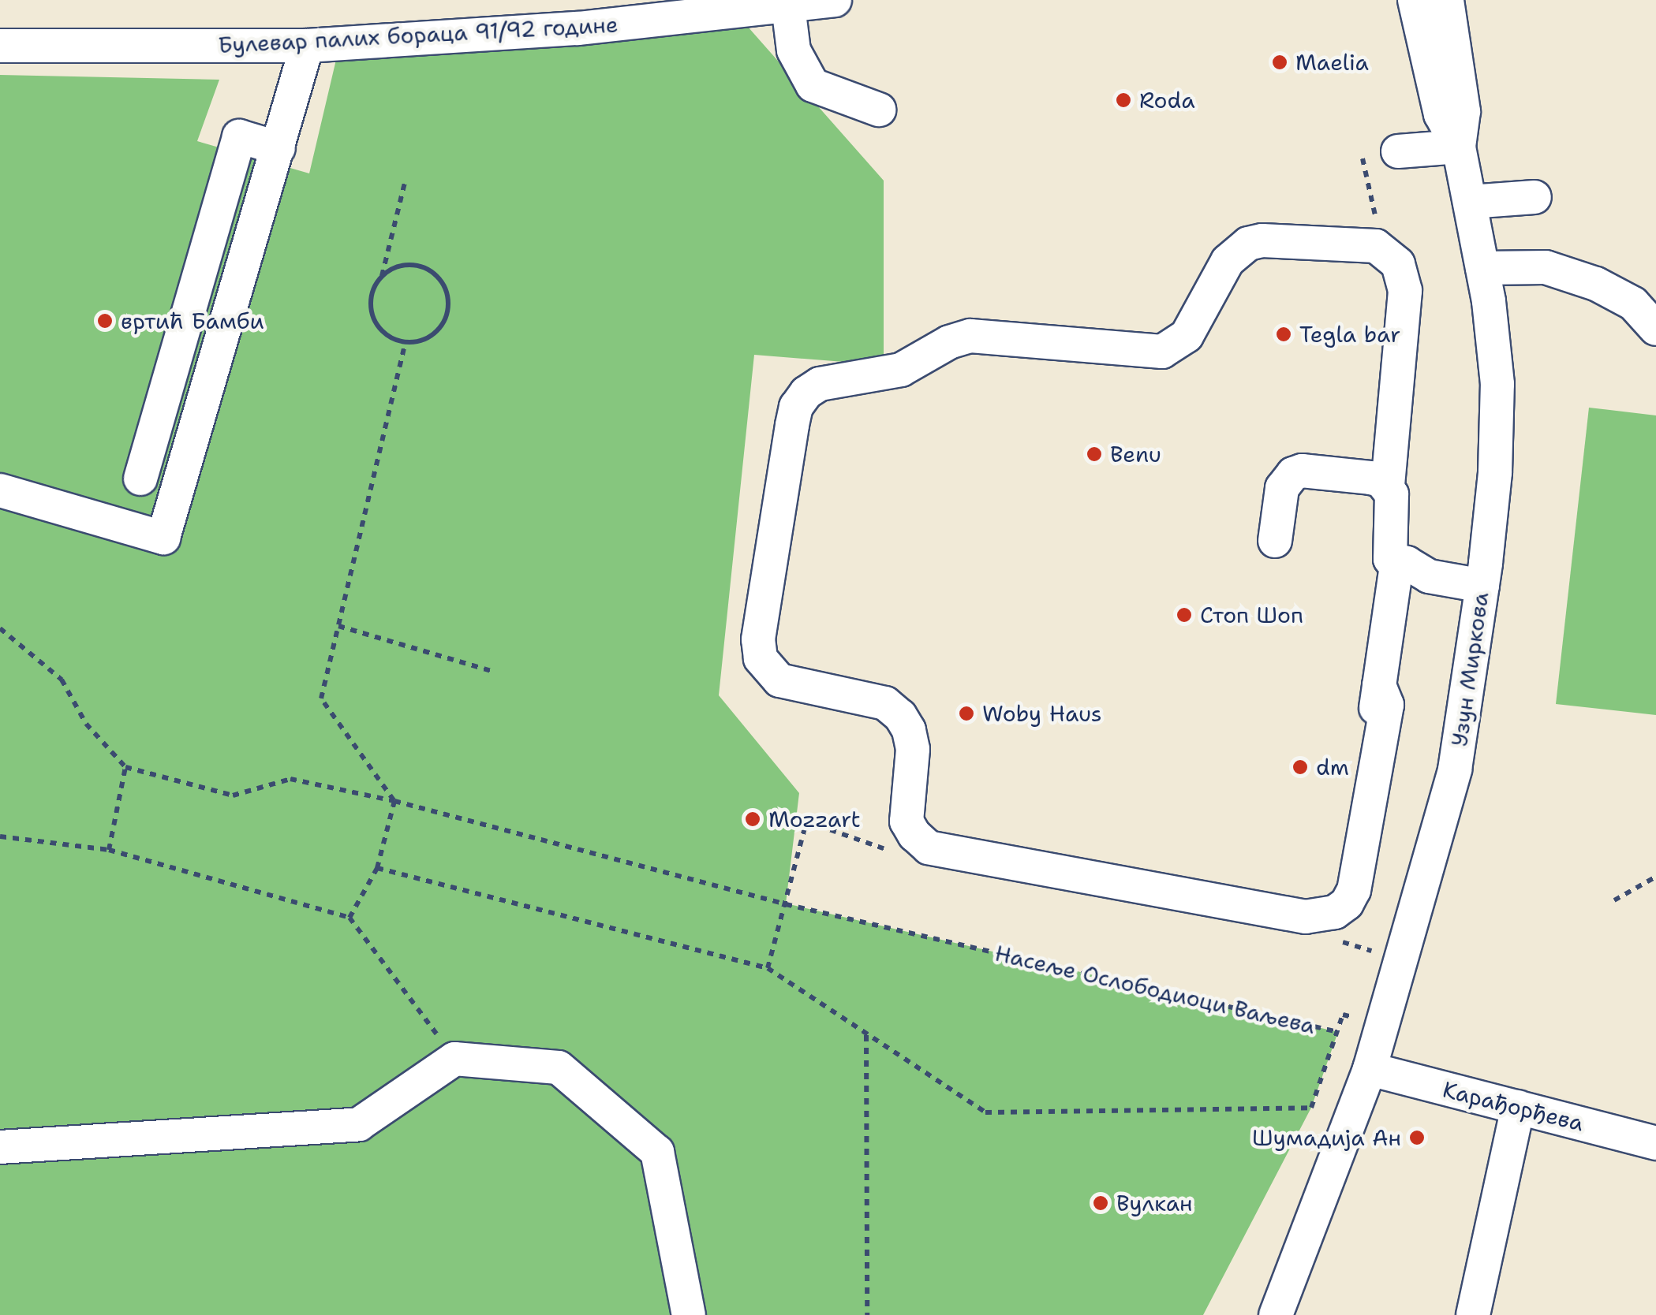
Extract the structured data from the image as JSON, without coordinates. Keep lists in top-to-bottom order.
{
  "streets": {
    "street": ["Булевар палих бораца 91/92 године", "Узун Миркова", "Карађорђева"],
    "path": ["Насеље Ослободиоци Ваљева"]
  },
  "crossings": [
    ["Узун Миркова", "Карађорђева"]
  ],
  "places": [
    "Maelia",
    "Roda",
    "вртић Бамби",
    "Tegla bar",
    "Benu",
    "Стоп Шоп",
    "Woby Haus",
    "dm",
    "Mozzart",
    "Шумадија Ан",
    "Вулкан"
  ]
}
